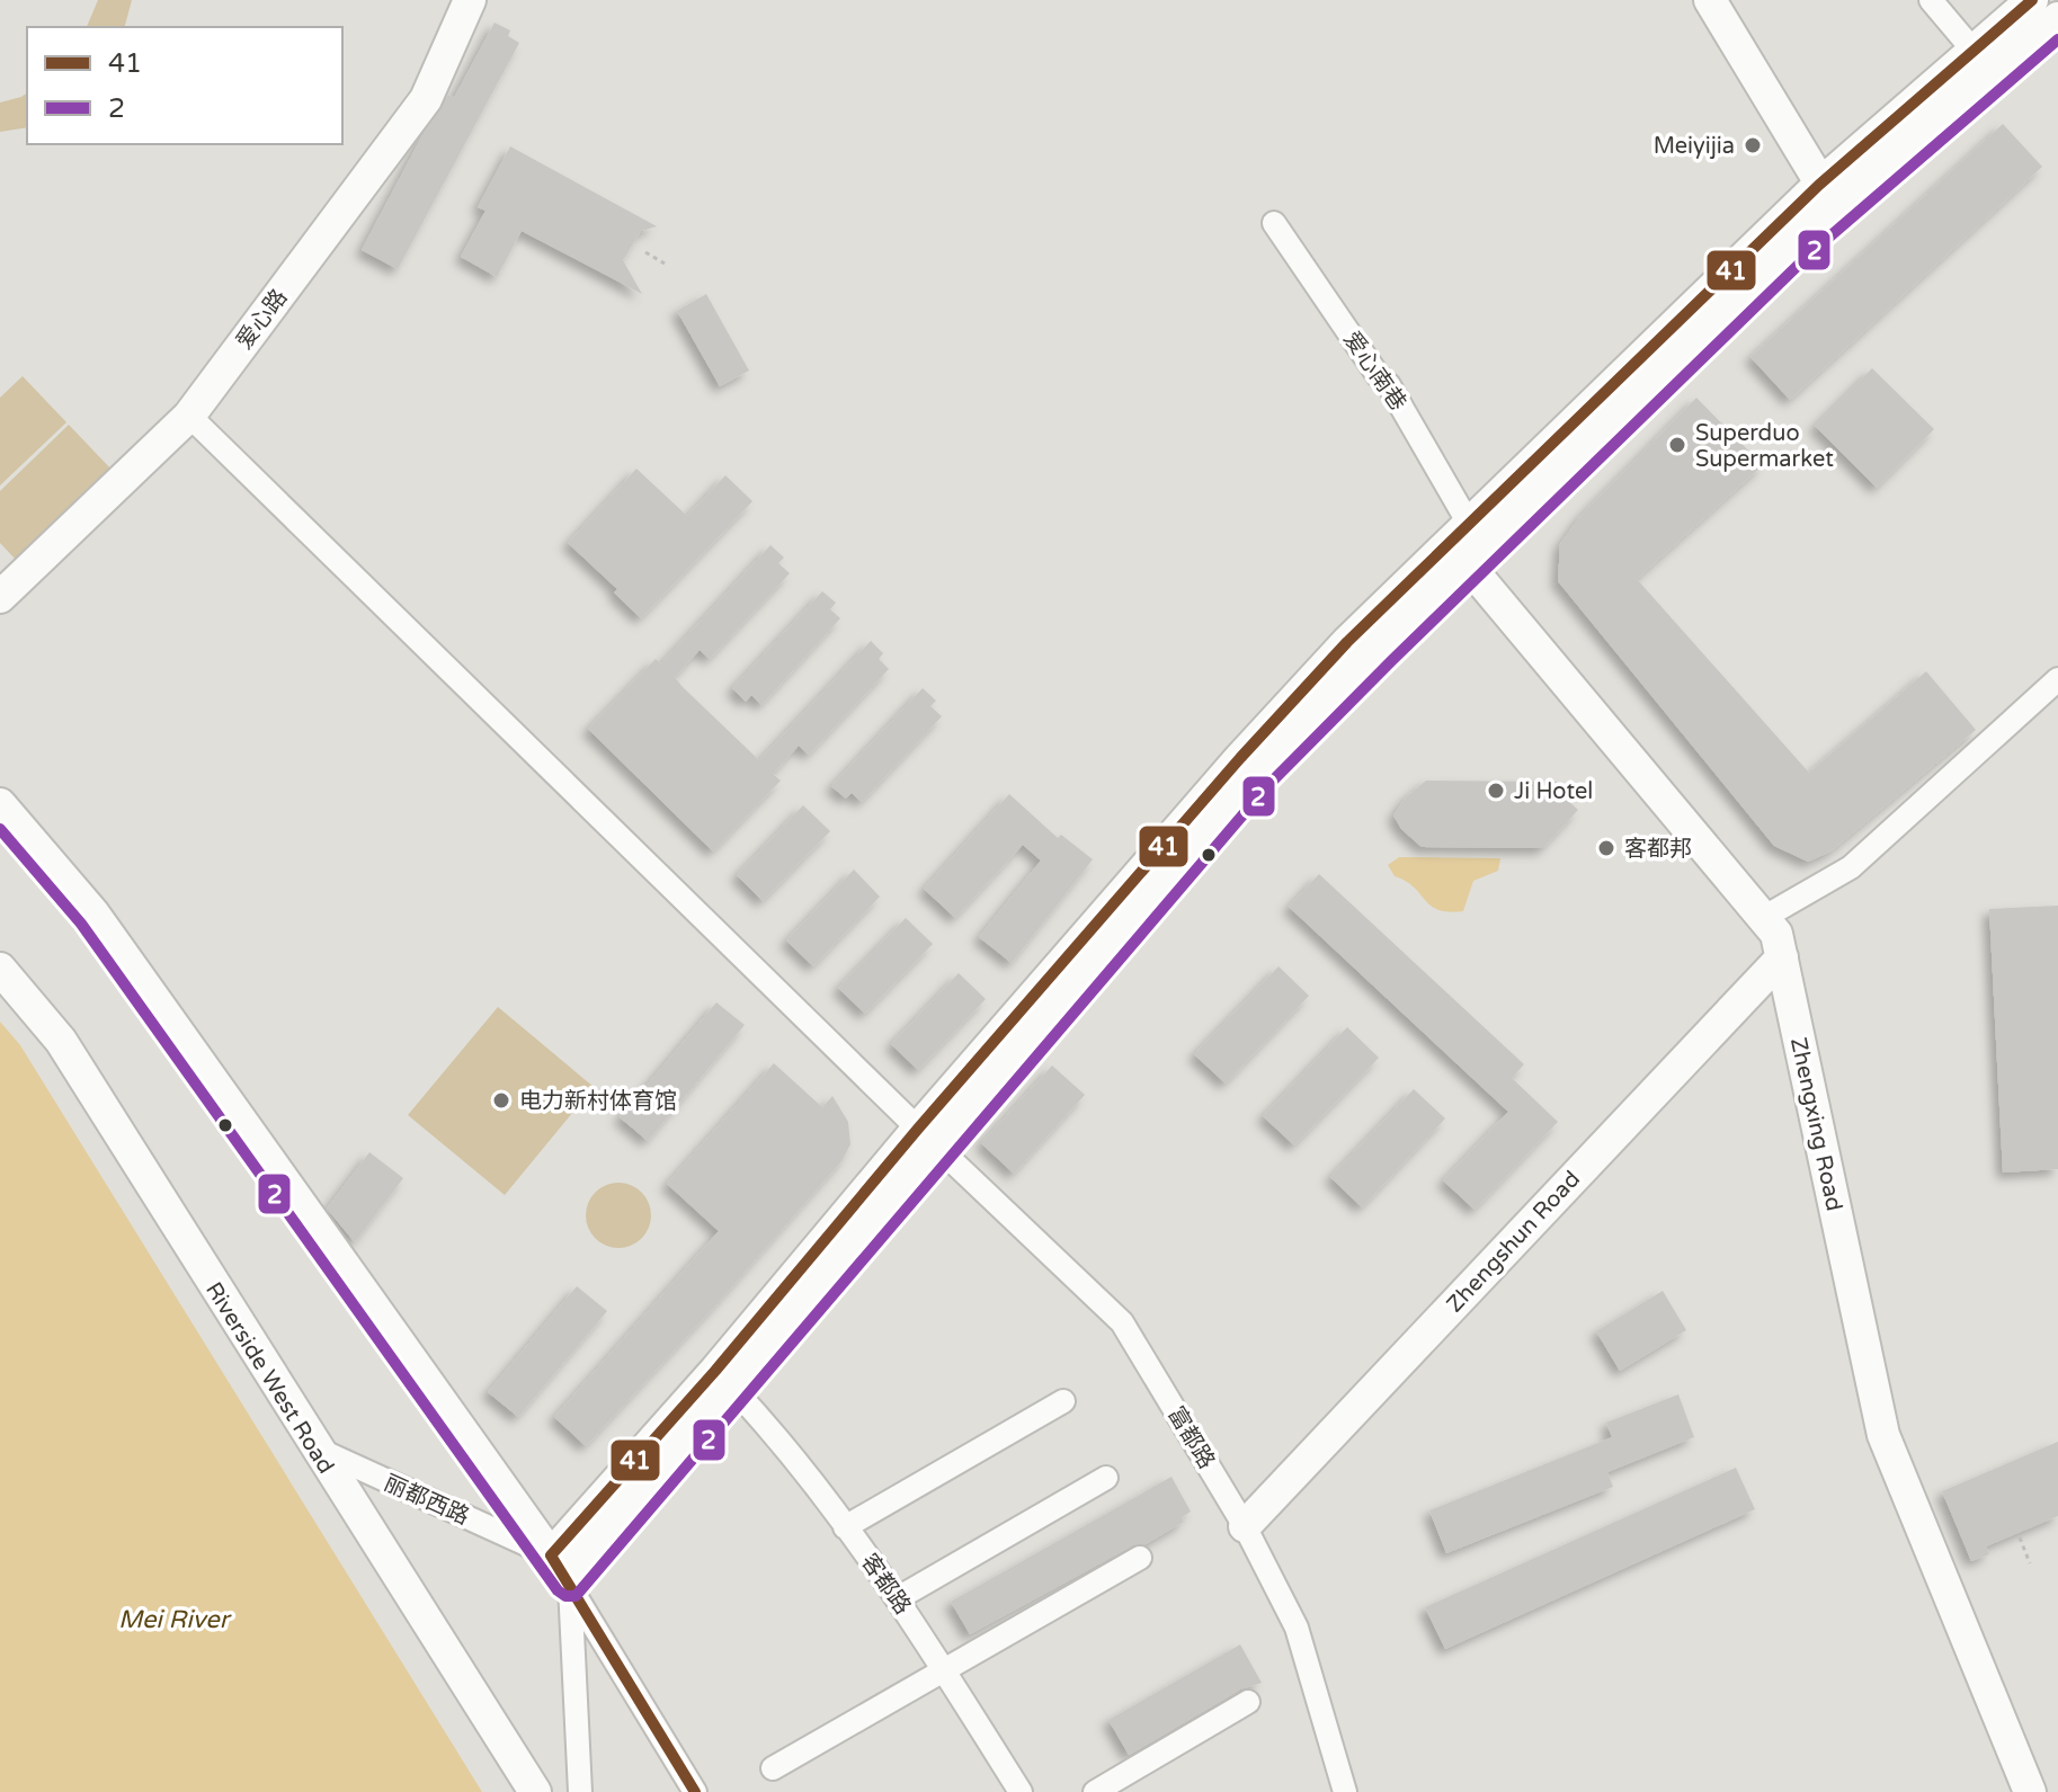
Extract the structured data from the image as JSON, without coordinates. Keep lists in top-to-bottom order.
{
  "streets": {
    "street": [
      "爱心路",
      "爱心南巷",
      "Zhengxing Road",
      "Zhengshun Road",
      "Riverside West Road",
      "富都路",
      "丽都西路",
      "客都路"
    ]
  },
  "crossings": [
    ["爱心路", "富都路"],
    ["爱心南巷", "Zhengxing Road"],
    ["Zhengxing Road", "Zhengshun Road"],
    ["Zhengshun Road", "富都路"],
    ["Riverside West Road", "丽都西路"]
  ],
  "water": ["Mei River"],
  "places": [
    "Meiyijia",
    "Superduo Supermarket",
    "Ji Hotel",
    "客都邦",
    "电力新村体育馆"
  ],
  "lines": ["transit line 41", "transit line 2"],
  "legend": ["41", "2"]
}
